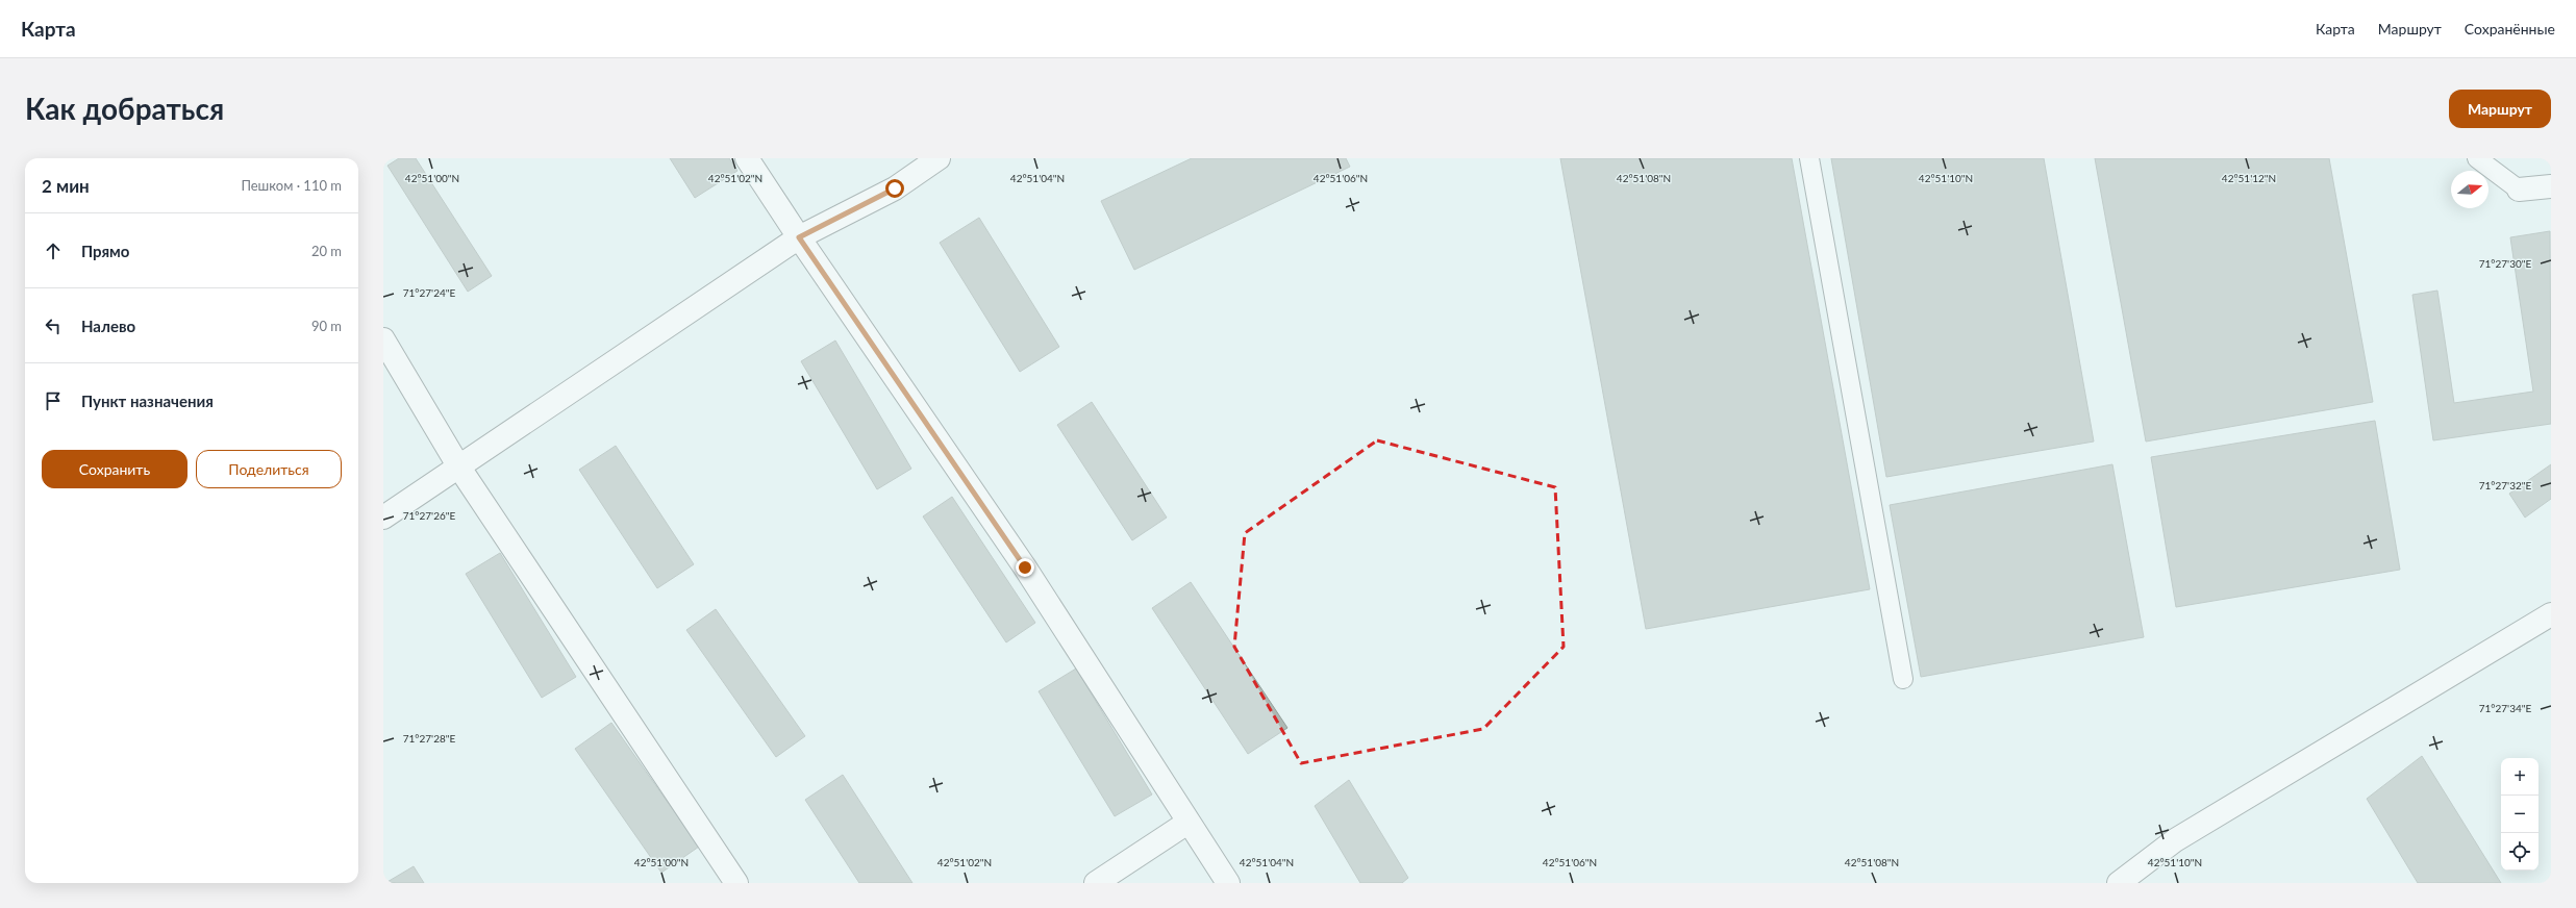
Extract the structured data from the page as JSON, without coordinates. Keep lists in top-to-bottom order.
{
  "north": "right",
  "page": {
    "header": "Карта",
    "nav": ["Карта", "Маршрут", "Сохранённые"],
    "buttons": [
      "Маршрут",
      ["Сохранить", "Поделиться"]
    ],
    "title": "Как добраться",
    "heading": ["2 мин", "Пешком · 110 m"],
    "list": [
      ["Прямо", "20 m"],
      ["Налево", "90 m"],
      "Пункт назначения"
    ],
    "map_buttons": ["+", "−"]
  },
  "coordinates": [
    "42°51'00\"N",
    "42°51'02\"N",
    "42°51'04\"N",
    "42°51'06\"N",
    "42°51'08\"N",
    "42°51'10\"N",
    "42°51'12\"N",
    "71°27'30\"E",
    "71°27'24\"E",
    "71°27'32\"E",
    "71°27'26\"E",
    "71°27'34\"E",
    "71°27'28\"E"
  ]
}
